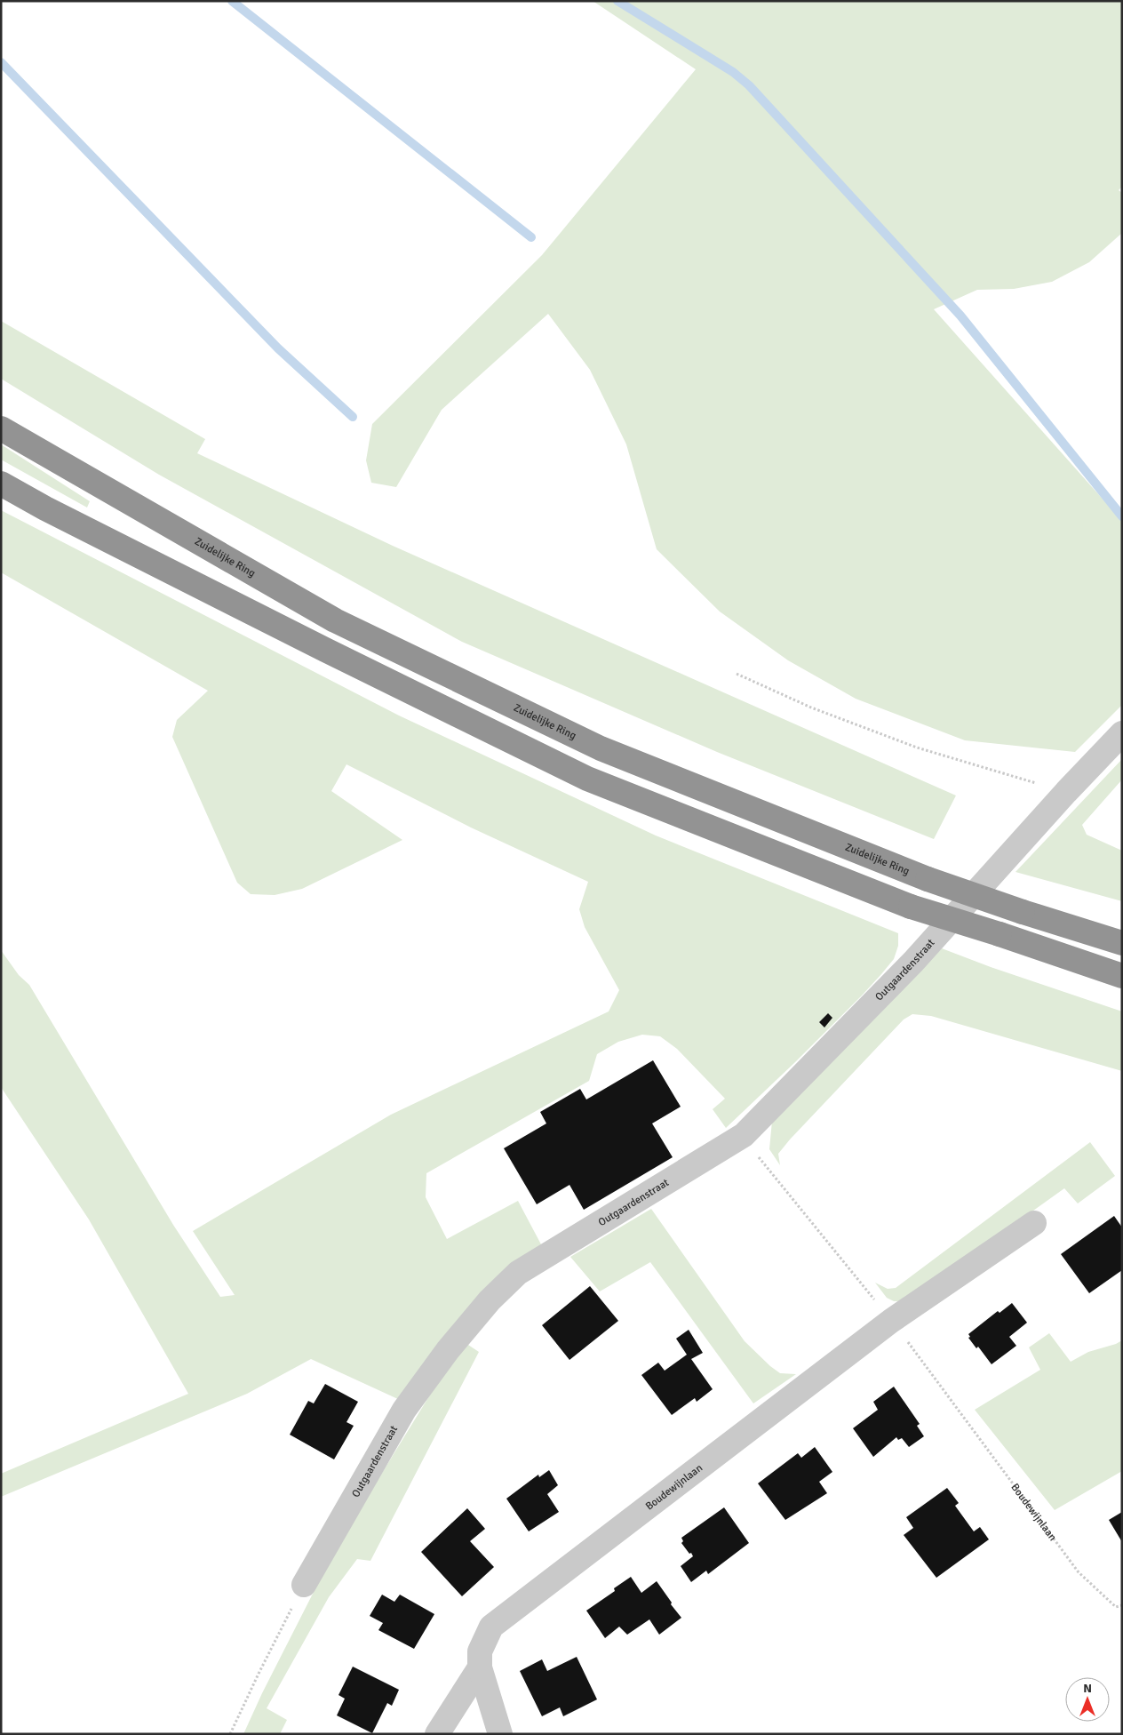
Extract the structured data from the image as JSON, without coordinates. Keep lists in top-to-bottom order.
{
  "streets": {
    "highway": ["Zuidelijke Ring"],
    "street": ["Outgaardenstraat", "Boudewijnlaan"]
  },
  "crossings": [
    ["Outgaardenstraat", "Boudewijnlaan"]
  ],
  "north": "top"
}
